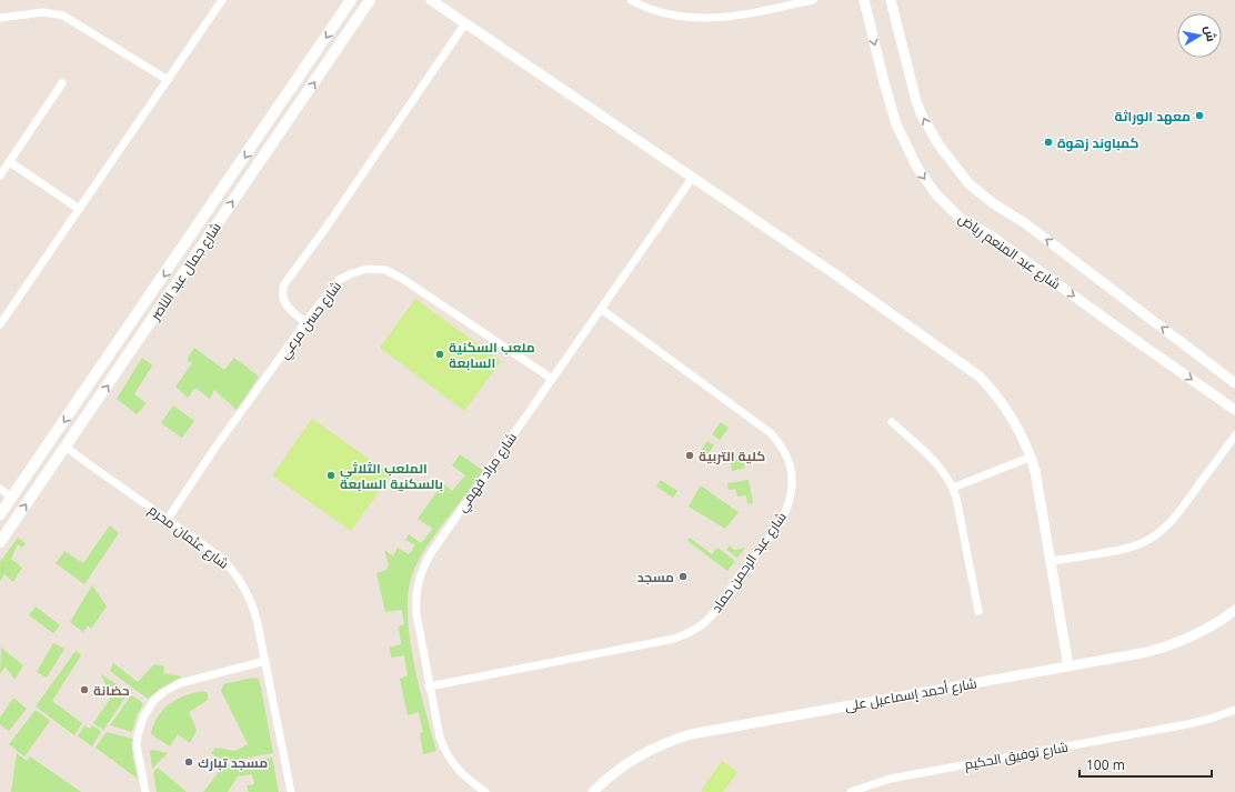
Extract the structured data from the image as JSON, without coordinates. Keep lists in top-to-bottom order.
{
  "streets": {
    "main road": ["شارع جمال عبد الناصر"],
    "street": [
      "شارع عبد المنعم رياض",
      "شارع حسن مرعي",
      "شارع مراد فهمي",
      "شارع عثمان محرم",
      "شارع عبد الرحمن حماد",
      "شارع أحمد إسماعيل على",
      "شارع توفيق الحكيم"
    ]
  },
  "crossings": [
    ["شارع جمال عبد الناصر", "شارع عثمان محرم"],
    ["شارع حسن مرعي", "شارع مراد فهمي"],
    ["شارع حسن مرعي", "شارع عثمان محرم"],
    ["شارع مراد فهمي", "شارع عبد الرحمن حماد"]
  ],
  "places": [
    "معهد الوراثة",
    "كمباوند زهوة",
    "ملعب السكنية السابعة",
    "كلية التربية",
    "الملعب الثلاثي بالسكنية السابعة",
    "مسجد",
    "حضانة",
    "مسجد تبارك"
  ],
  "scale_bar": "100 m",
  "north": "right"
}
